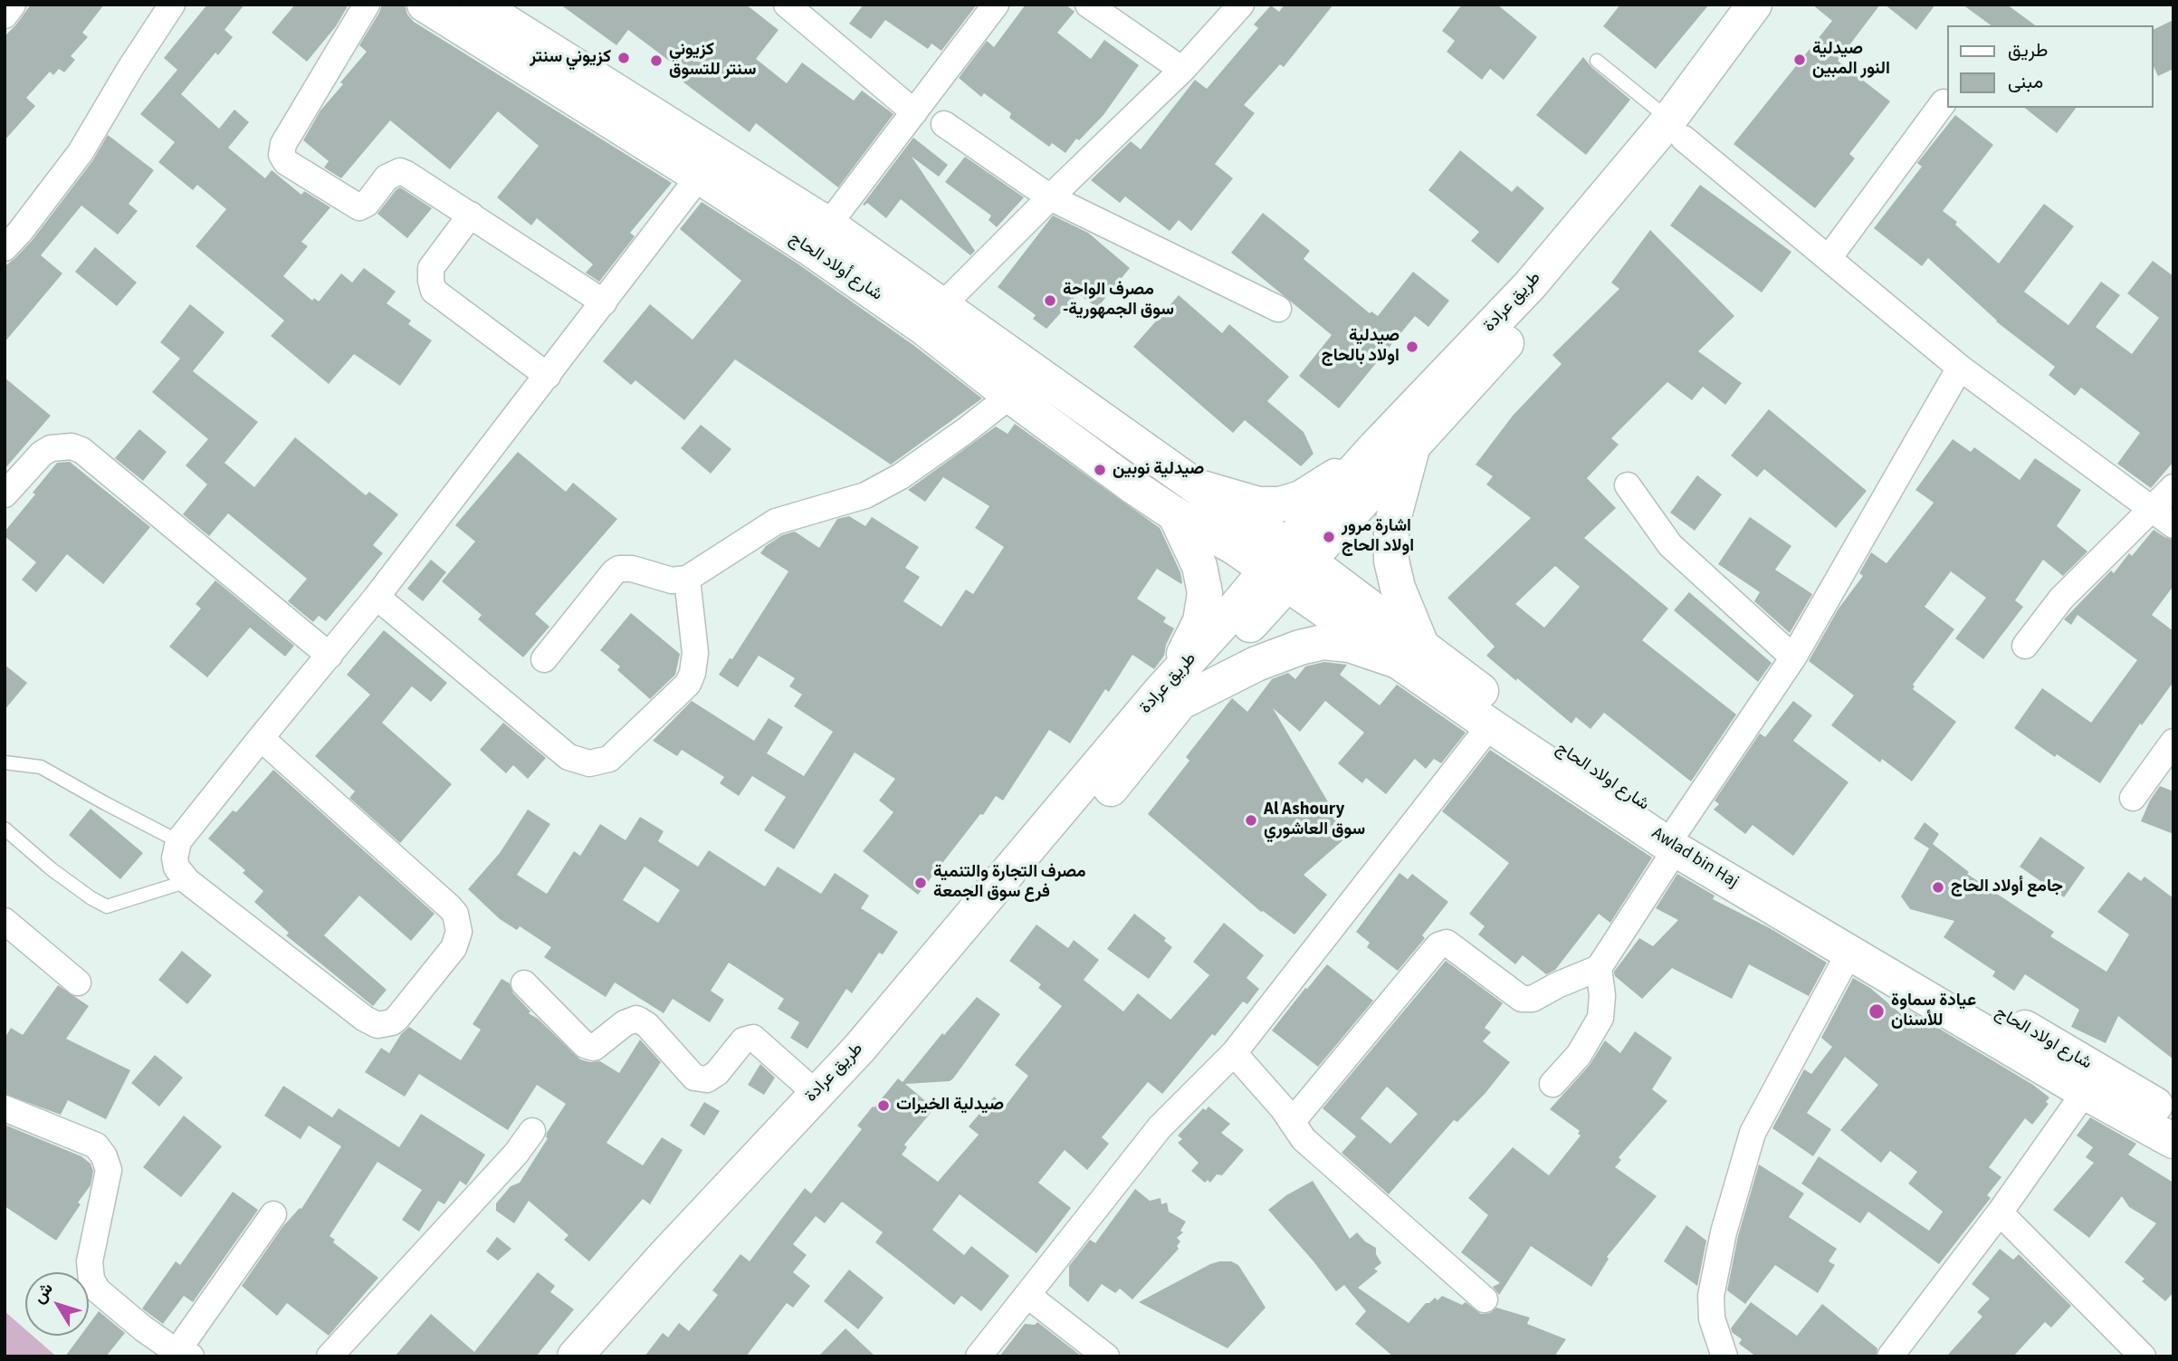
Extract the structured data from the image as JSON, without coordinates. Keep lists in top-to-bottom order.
{
  "streets": {
    "main road": [
      "شارع أولاد الحاج",
      "طريق عرادة",
      "شارع اولاد الحاج",
      "Awlad bin Haj"
    ]
  },
  "crossings": [
    ["طريق عرادة", "Awlad bin Haj"],
    ["شارع اولاد الحاج", "Awlad bin Haj"]
  ],
  "places": [
    "كزيوني سنتر",
    "صيدلية النور المبين",
    "كزيوني سنتر للتسوق",
    "مصرف الواحة -سوق الجمهورية",
    "صيدلية اولاد بالحاج",
    "صيدلية نوبين",
    "اشارة مرور اولاد الحاج",
    "Al Ashoury سوق العاشوري",
    "مصرف التجارة والتنمية فرع سوق الجمعة",
    "جامع أولاد الحاج",
    "عيادة سماوة للأسنان",
    "صيدلية الخيرات"
  ],
  "legend": ["طريق", "مبنى"],
  "north": "top left"
}
